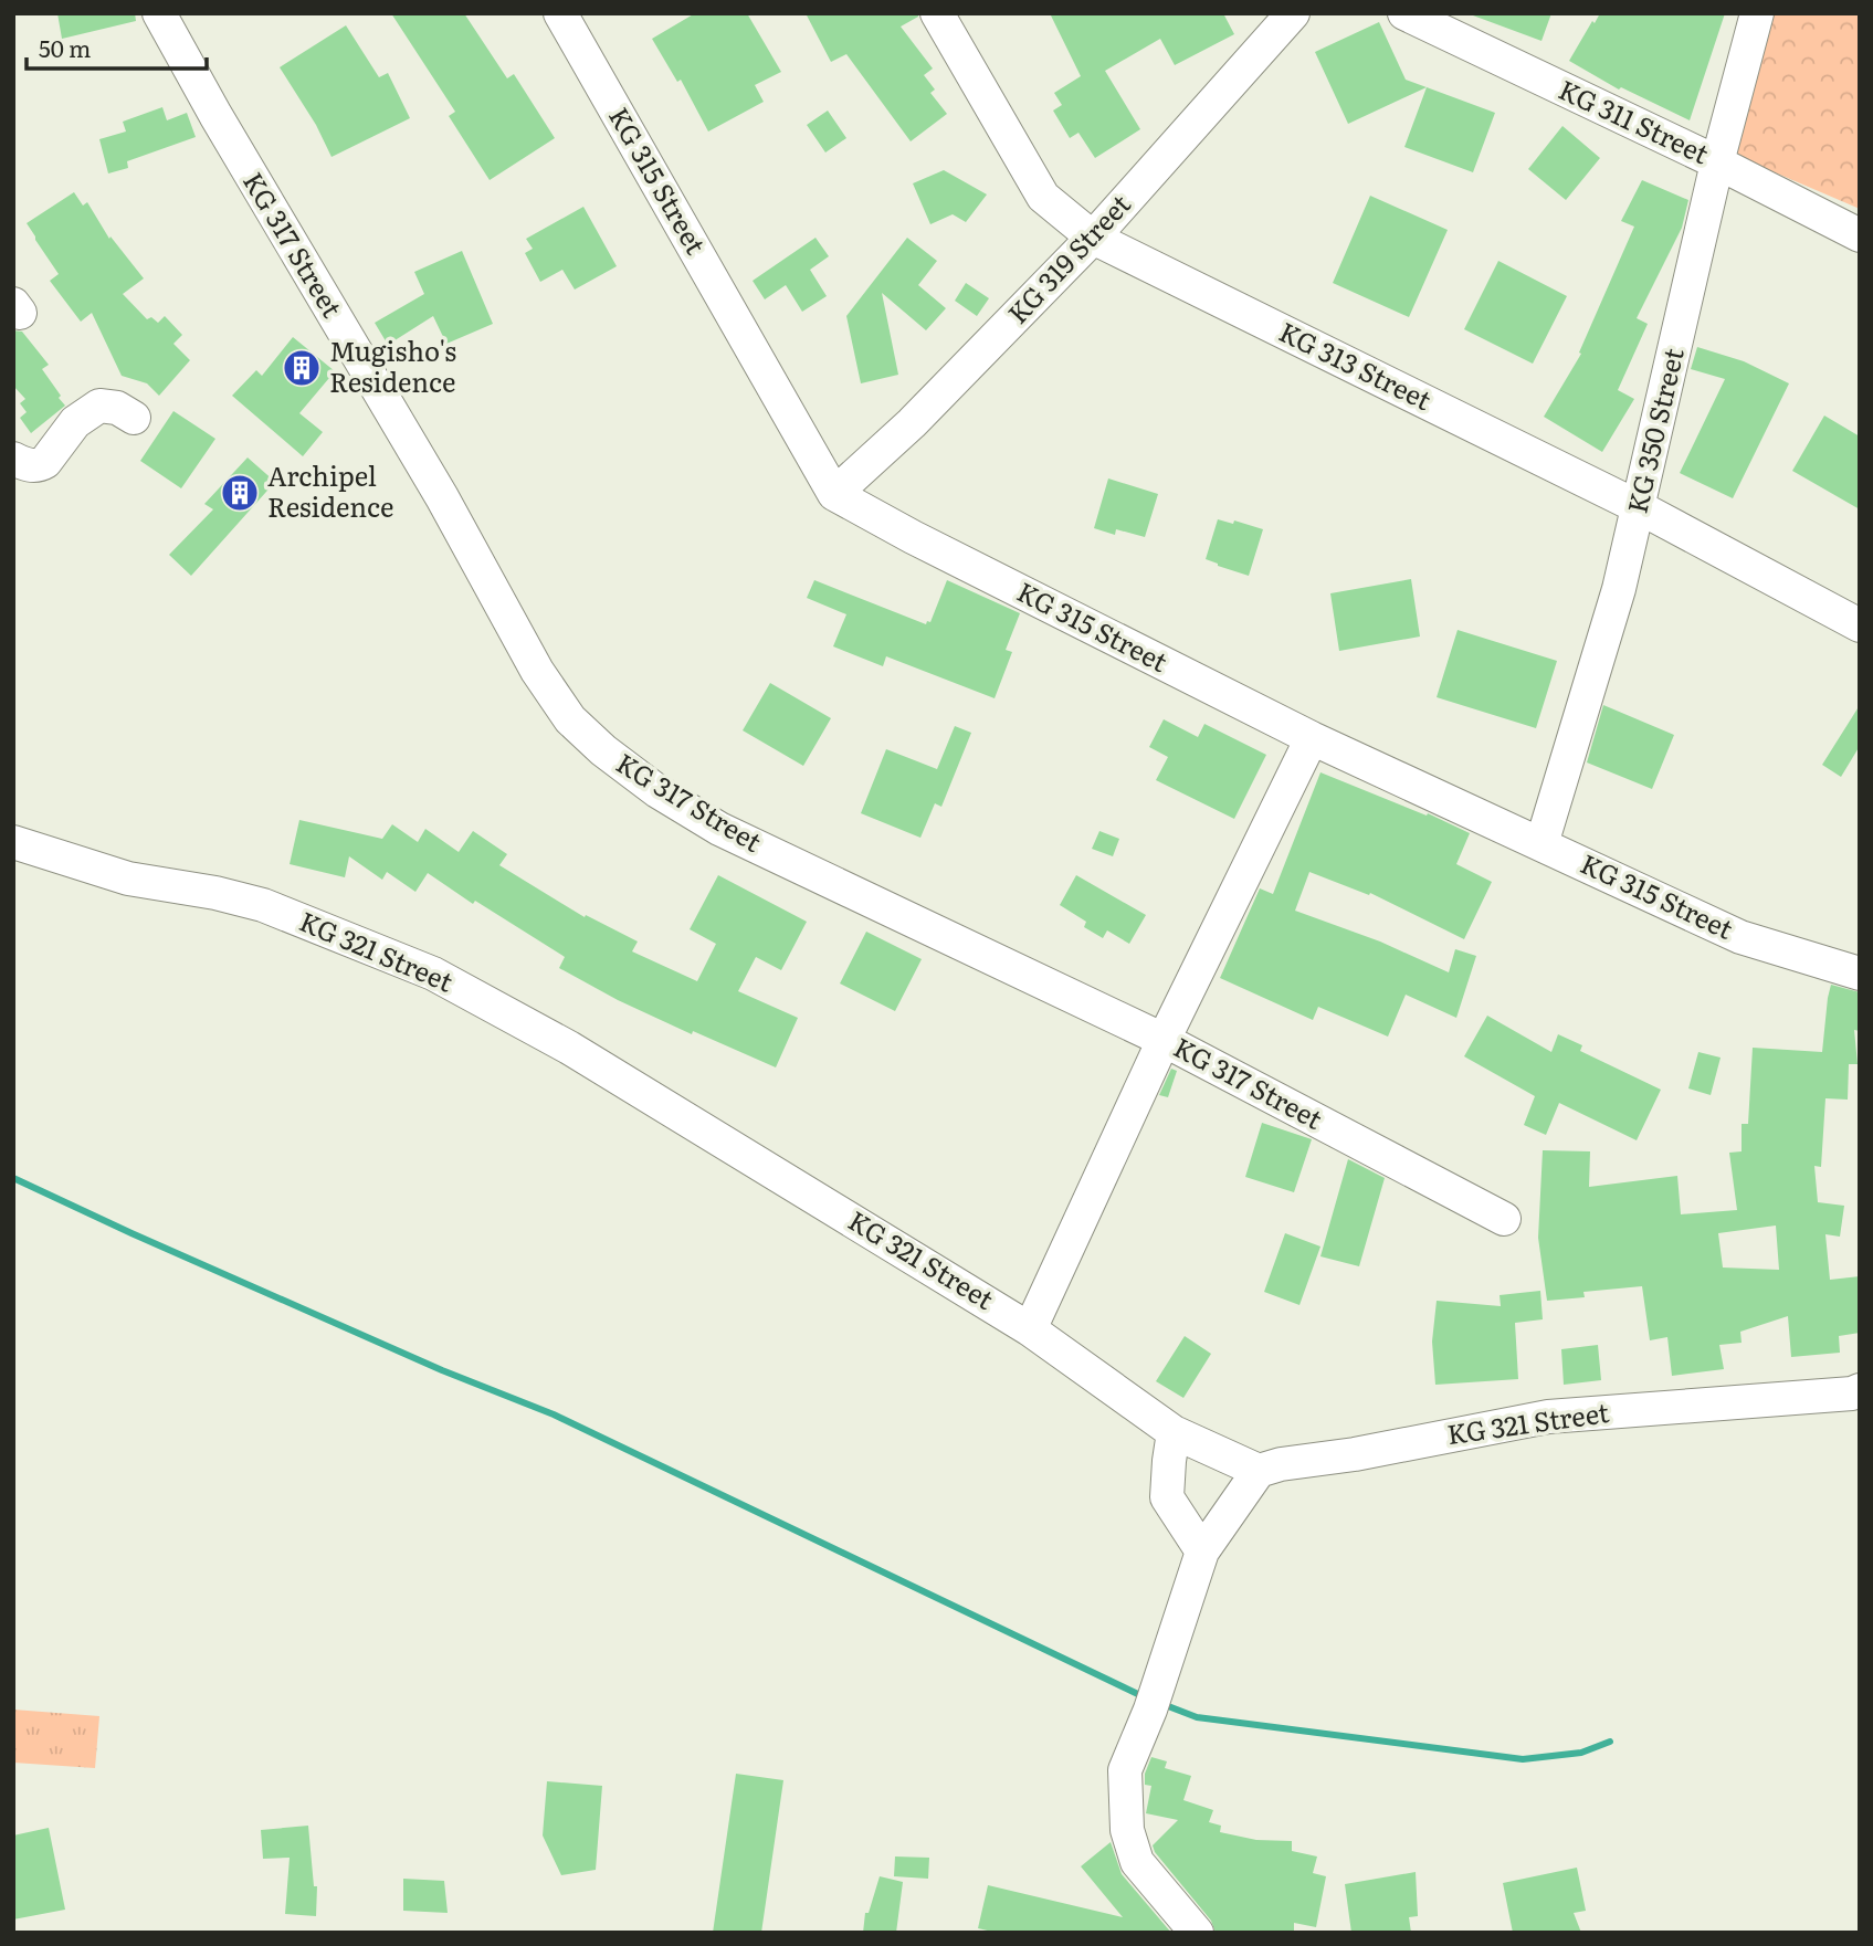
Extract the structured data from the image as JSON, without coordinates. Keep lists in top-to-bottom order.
{
  "streets": {
    "street": [
      "KG 311 Street",
      "KG 315 Street",
      "KG 317 Street",
      "KG 319 Street",
      "KG 313 Street",
      "KG 350 Street",
      "KG 321 Street"
    ]
  },
  "crossings": [
    ["KG 311 Street", "KG 350 Street"],
    ["KG 315 Street", "KG 319 Street"],
    ["KG 315 Street", "KG 350 Street"],
    ["KG 319 Street", "KG 313 Street"],
    ["KG 313 Street", "KG 350 Street"]
  ],
  "places": {
    "building": ["Mugisho's Residence", "Archipel Residence"]
  },
  "scale_bar": "50 m"
}
